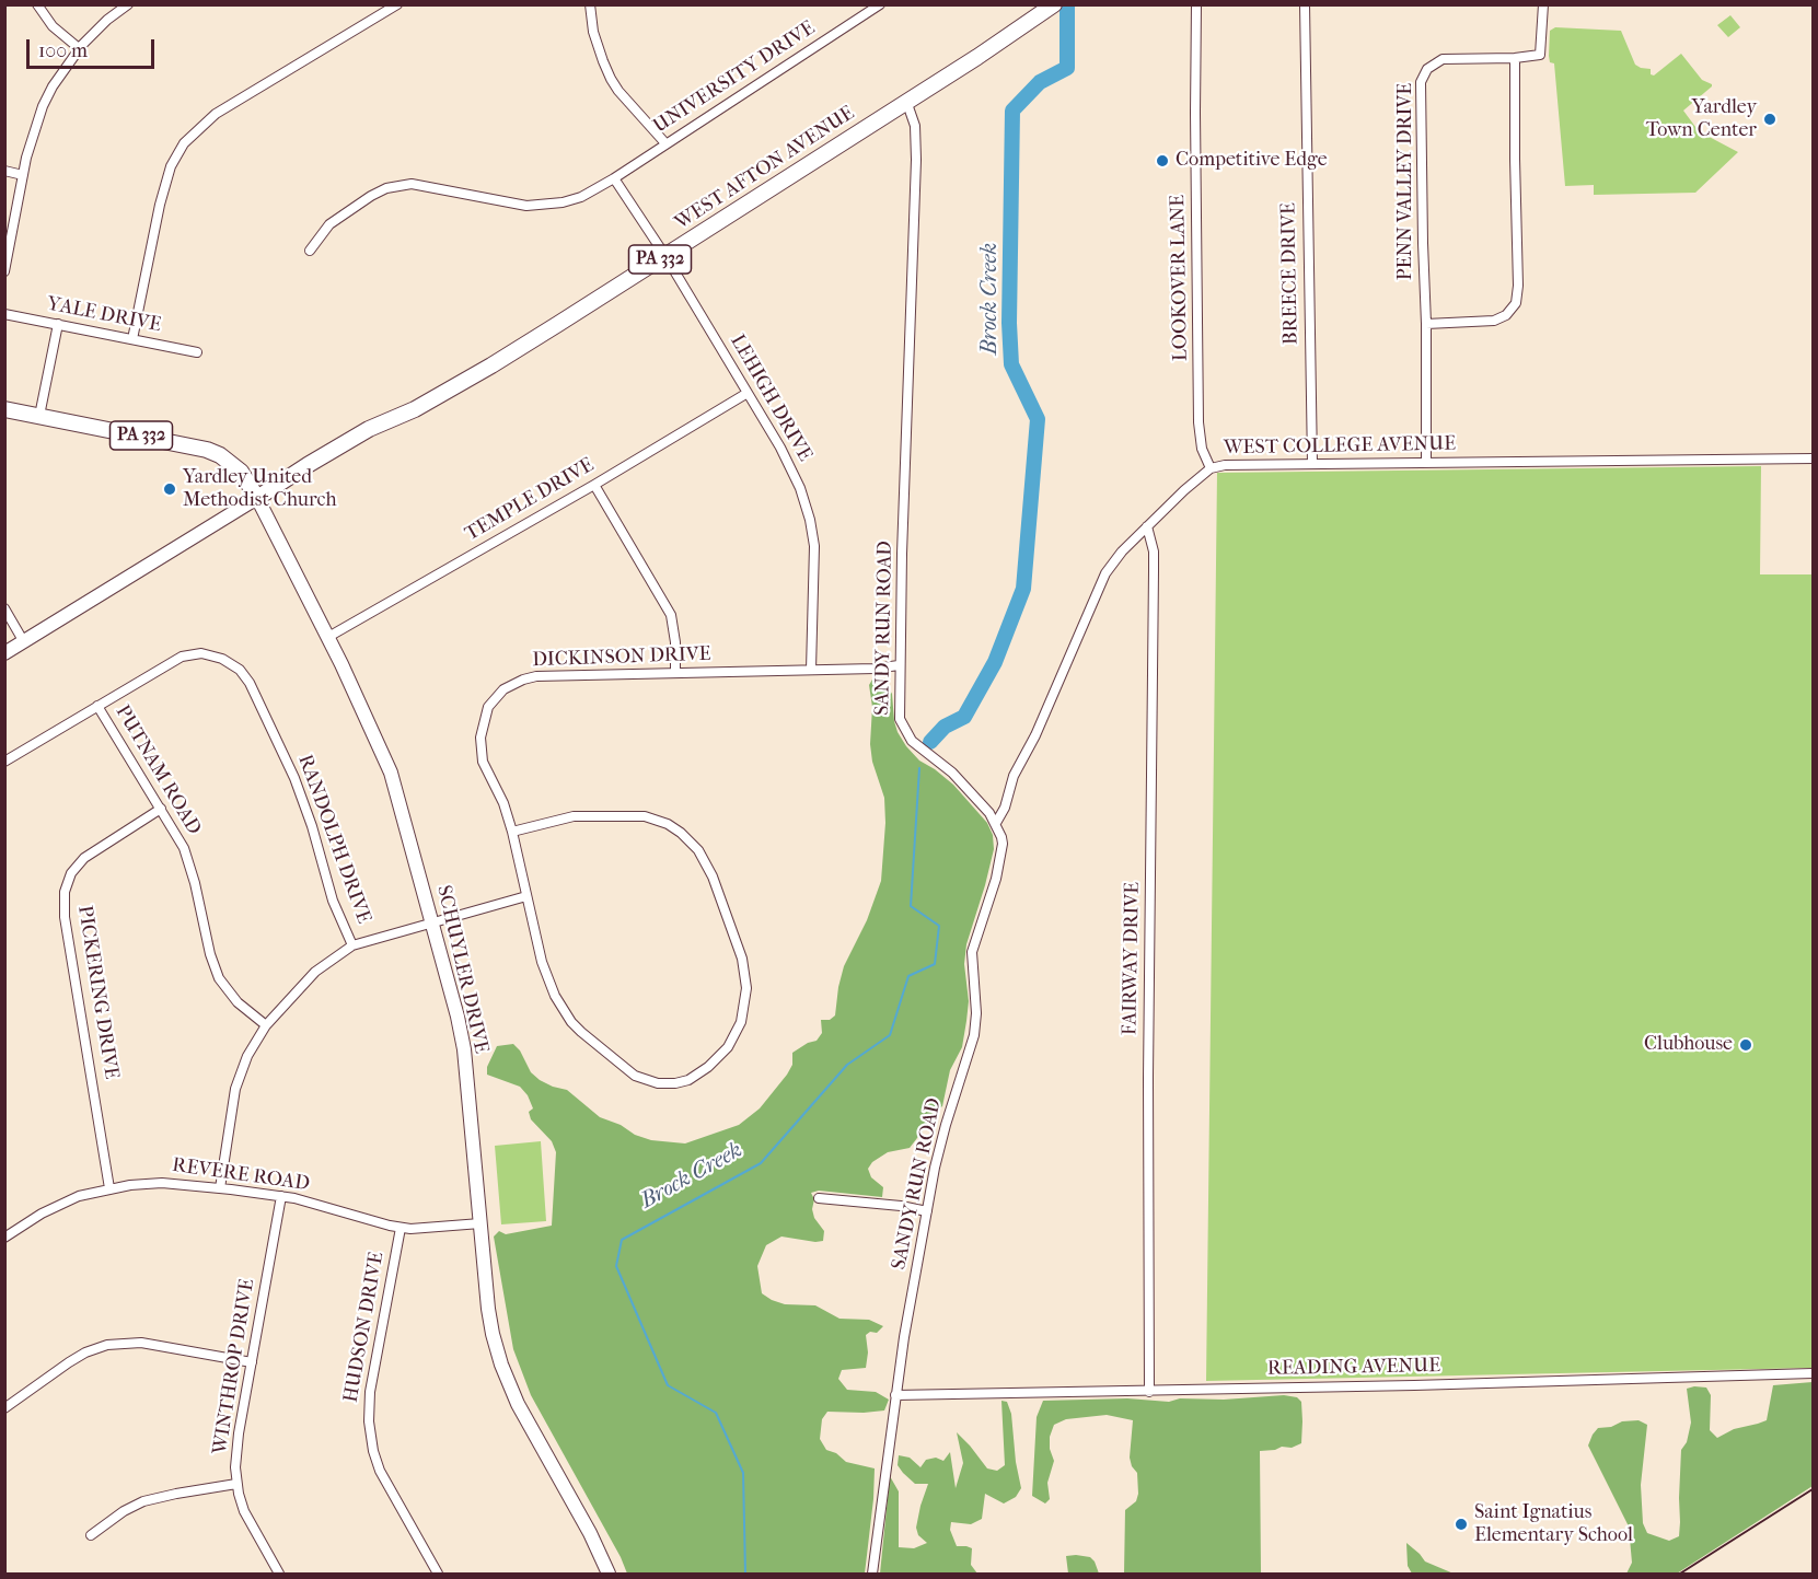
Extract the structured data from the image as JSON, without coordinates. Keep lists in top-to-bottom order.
{
  "streets": {
    "main road": ["WEST AFTON AVENUE", "PA 332"],
    "street": [
      "UNIVERSITY DRIVE",
      "PENN VALLEY DRIVE",
      "BREECE DRIVE",
      "LOOKOVER LANE",
      "YALE DRIVE",
      "LEHIGH DRIVE",
      "WEST COLLEGE AVENUE",
      "TEMPLE DRIVE",
      "SANDY RUN ROAD",
      "DICKINSON DRIVE",
      "PUTNAM ROAD",
      "RANDOLPH DRIVE",
      "FAIRWAY DRIVE",
      "SCHUYLER DRIVE",
      "PICKERING DRIVE",
      "REVERE ROAD",
      "HUDSON DRIVE",
      "WINTHROP DRIVE",
      "READING AVENUE"
    ]
  },
  "crossings": [
    ["UNIVERSITY DRIVE", "LEHIGH DRIVE"],
    ["WEST AFTON AVENUE", "PA 332"],
    ["WEST AFTON AVENUE", "LEHIGH DRIVE"],
    ["WEST AFTON AVENUE", "SANDY RUN ROAD"],
    ["WEST AFTON AVENUE", "SCHUYLER DRIVE"],
    ["PENN VALLEY DRIVE", "WEST COLLEGE AVENUE"],
    ["PA 332", "SCHUYLER DRIVE"],
    ["BREECE DRIVE", "WEST COLLEGE AVENUE"],
    ["LOOKOVER LANE", "WEST COLLEGE AVENUE"],
    ["LEHIGH DRIVE", "TEMPLE DRIVE"],
    ["LEHIGH DRIVE", "DICKINSON DRIVE"],
    ["WEST COLLEGE AVENUE", "SANDY RUN ROAD"],
    ["WEST COLLEGE AVENUE", "FAIRWAY DRIVE"],
    ["TEMPLE DRIVE", "SCHUYLER DRIVE"],
    ["SANDY RUN ROAD", "DICKINSON DRIVE"],
    ["SANDY RUN ROAD", "READING AVENUE"],
    ["PUTNAM ROAD", "RANDOLPH DRIVE"],
    ["PUTNAM ROAD", "PICKERING DRIVE"],
    ["FAIRWAY DRIVE", "READING AVENUE"],
    ["SCHUYLER DRIVE", "REVERE ROAD"],
    ["PICKERING DRIVE", "REVERE ROAD"],
    ["REVERE ROAD", "HUDSON DRIVE"],
    ["REVERE ROAD", "WINTHROP DRIVE"]
  ],
  "water": ["Brock Creek"],
  "places": [
    "Yardley Town Center",
    "Competitive Edge",
    "Yardley United Methodist Church",
    "Clubhouse",
    "Saint Ignatius Elementary School"
  ],
  "scale_bar": "100 m"
}
